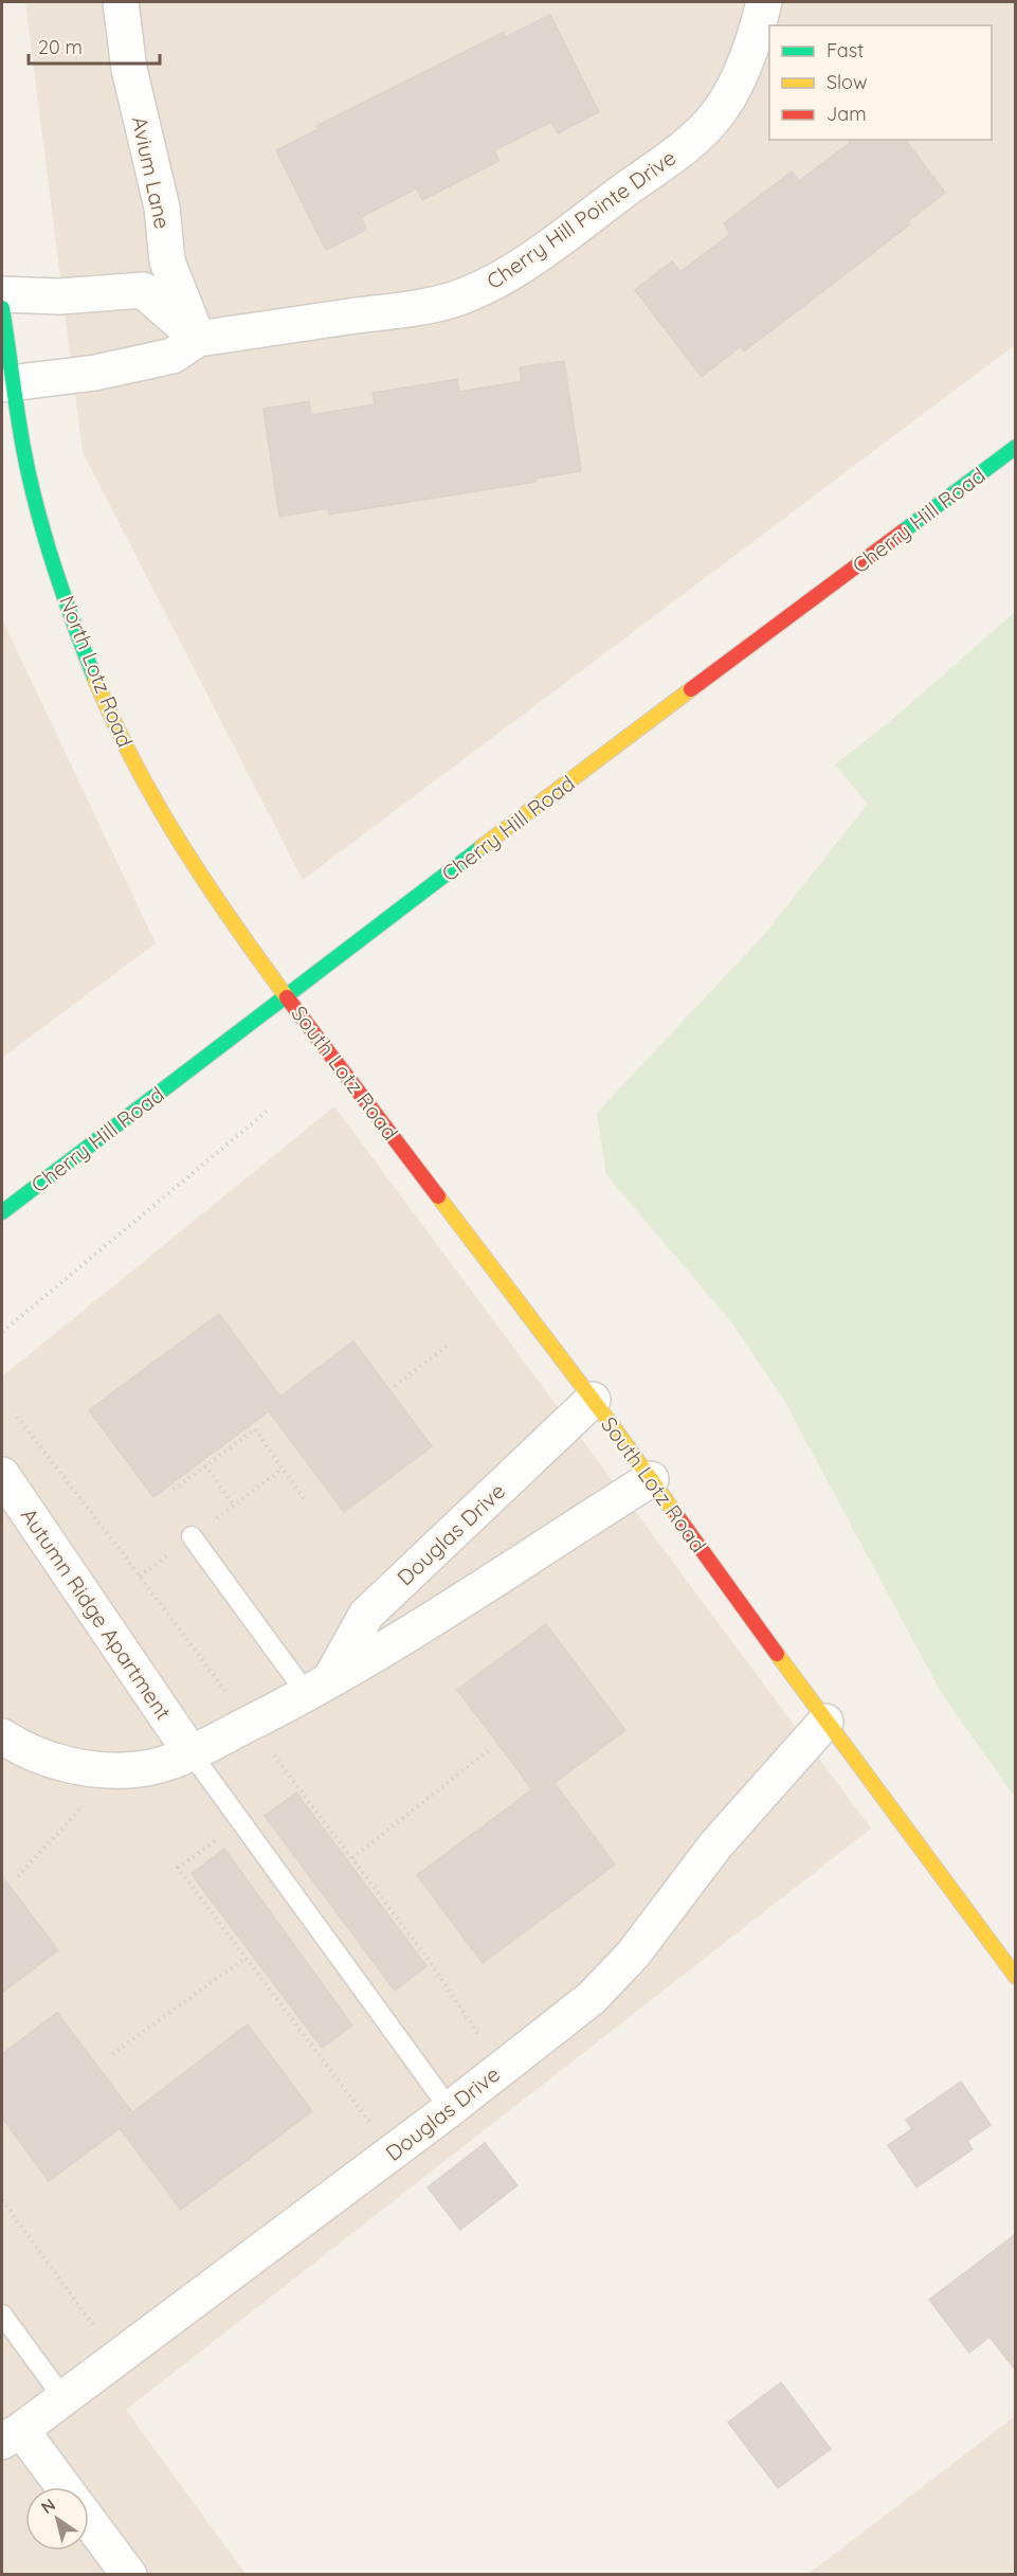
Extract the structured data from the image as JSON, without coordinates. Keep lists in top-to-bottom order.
{
  "streets": {
    "street": [
      "Avium Lane",
      "Cherry Hill Pointe Drive",
      "Cherry Hill Road",
      "North Lotz Road",
      "South Lotz Road",
      "Douglas Drive",
      "Autumn Ridge Apartment"
    ]
  },
  "crossings": [
    ["Avium Lane", "Cherry Hill Pointe Drive"],
    ["Cherry Hill Pointe Drive", "North Lotz Road"],
    ["Cherry Hill Road", "North Lotz Road"],
    ["Cherry Hill Road", "South Lotz Road"],
    ["North Lotz Road", "South Lotz Road"],
    ["South Lotz Road", "Douglas Drive"]
  ],
  "legend": ["Fast", "Slow", "Jam"],
  "scale_bar": "20 m",
  "north": "top left"
}
